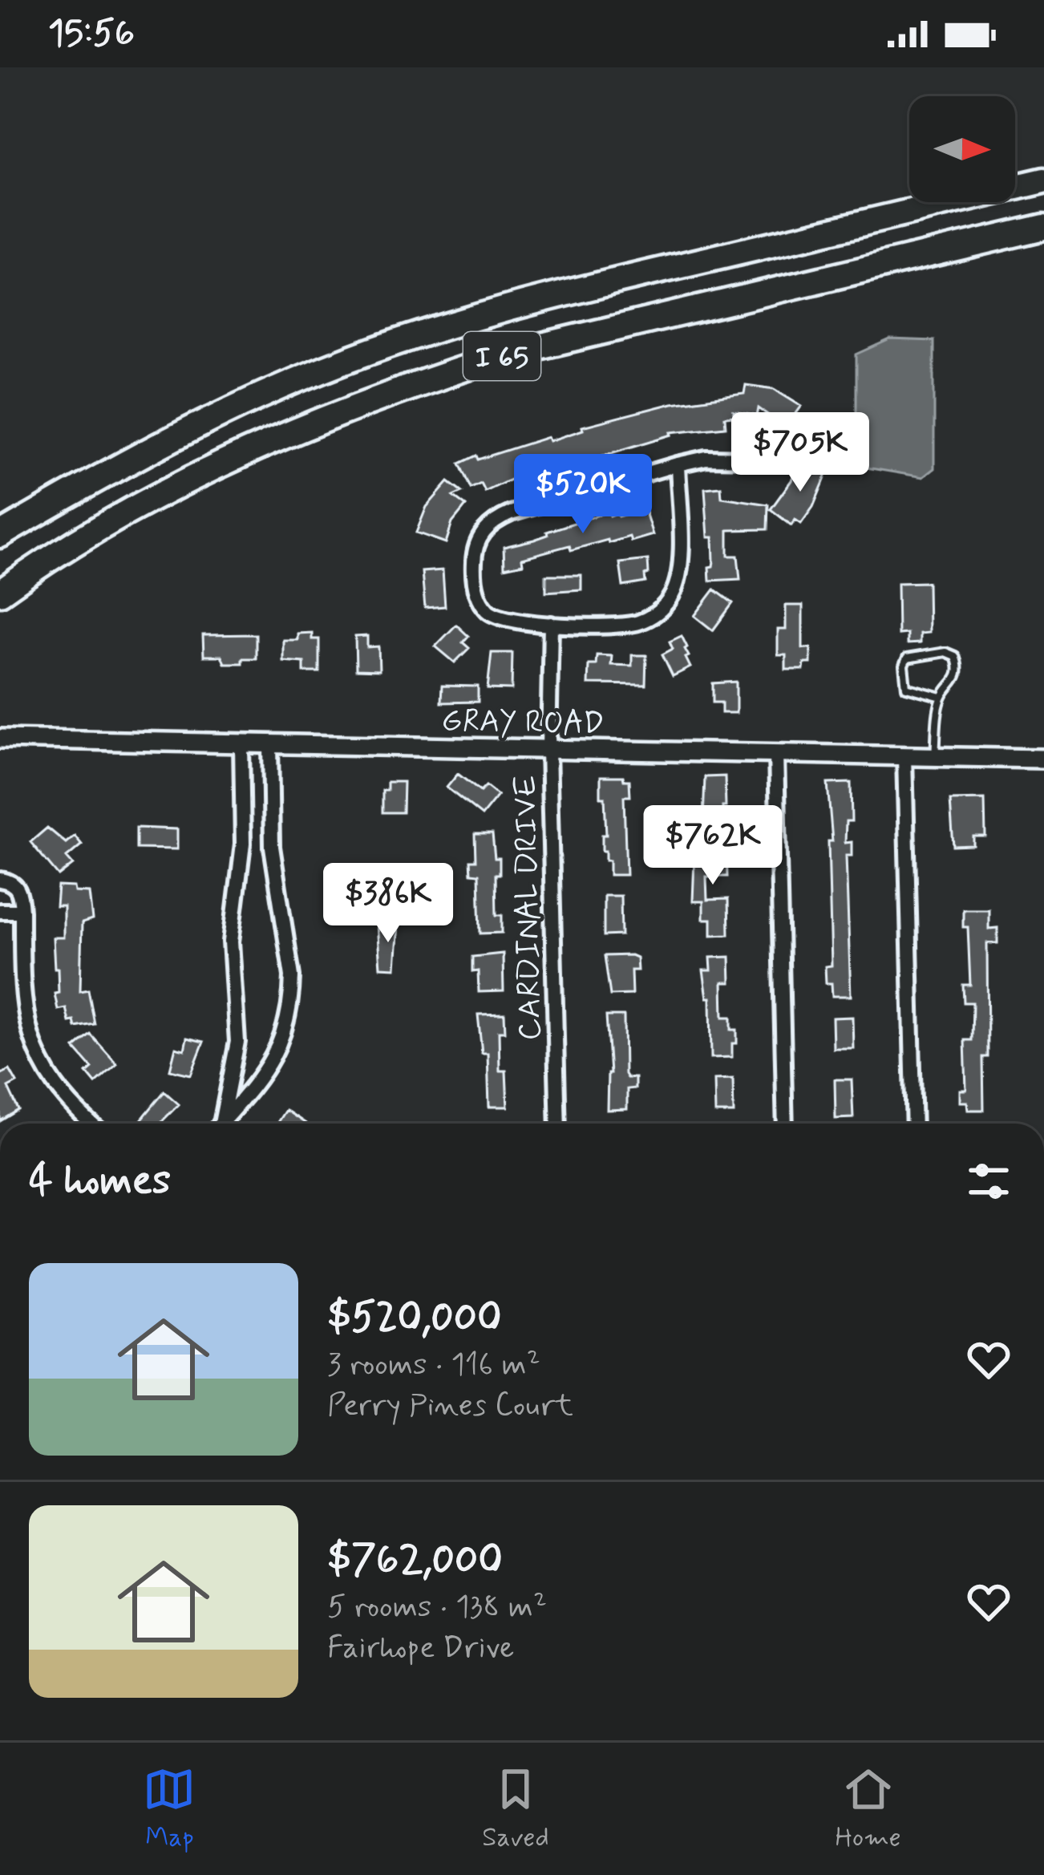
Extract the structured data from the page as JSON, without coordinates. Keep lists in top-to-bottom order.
{
  "streets": {
    "highway": ["I 65"],
    "street": ["GRAY ROAD", "CARDINAL DRIVE"]
  },
  "crossings": [
    ["GRAY ROAD", "CARDINAL DRIVE"]
  ],
  "north": "right",
  "page": {
    "status": "15:56",
    "price": [
      "$705K",
      "$520K",
      "$762K",
      "$386K"
    ],
    "heading": "4 homes",
    "list": [
      {
        "name": "$520,000",
        "note": "3 rooms · 116 m² · Perry Pines Court"
      },
      {
        "name": "$762,000",
        "note": "5 rooms · 138 m² · Fairhope Drive"
      }
    ],
    "tabs": ["Map", "Saved", "Home"]
  }
}
